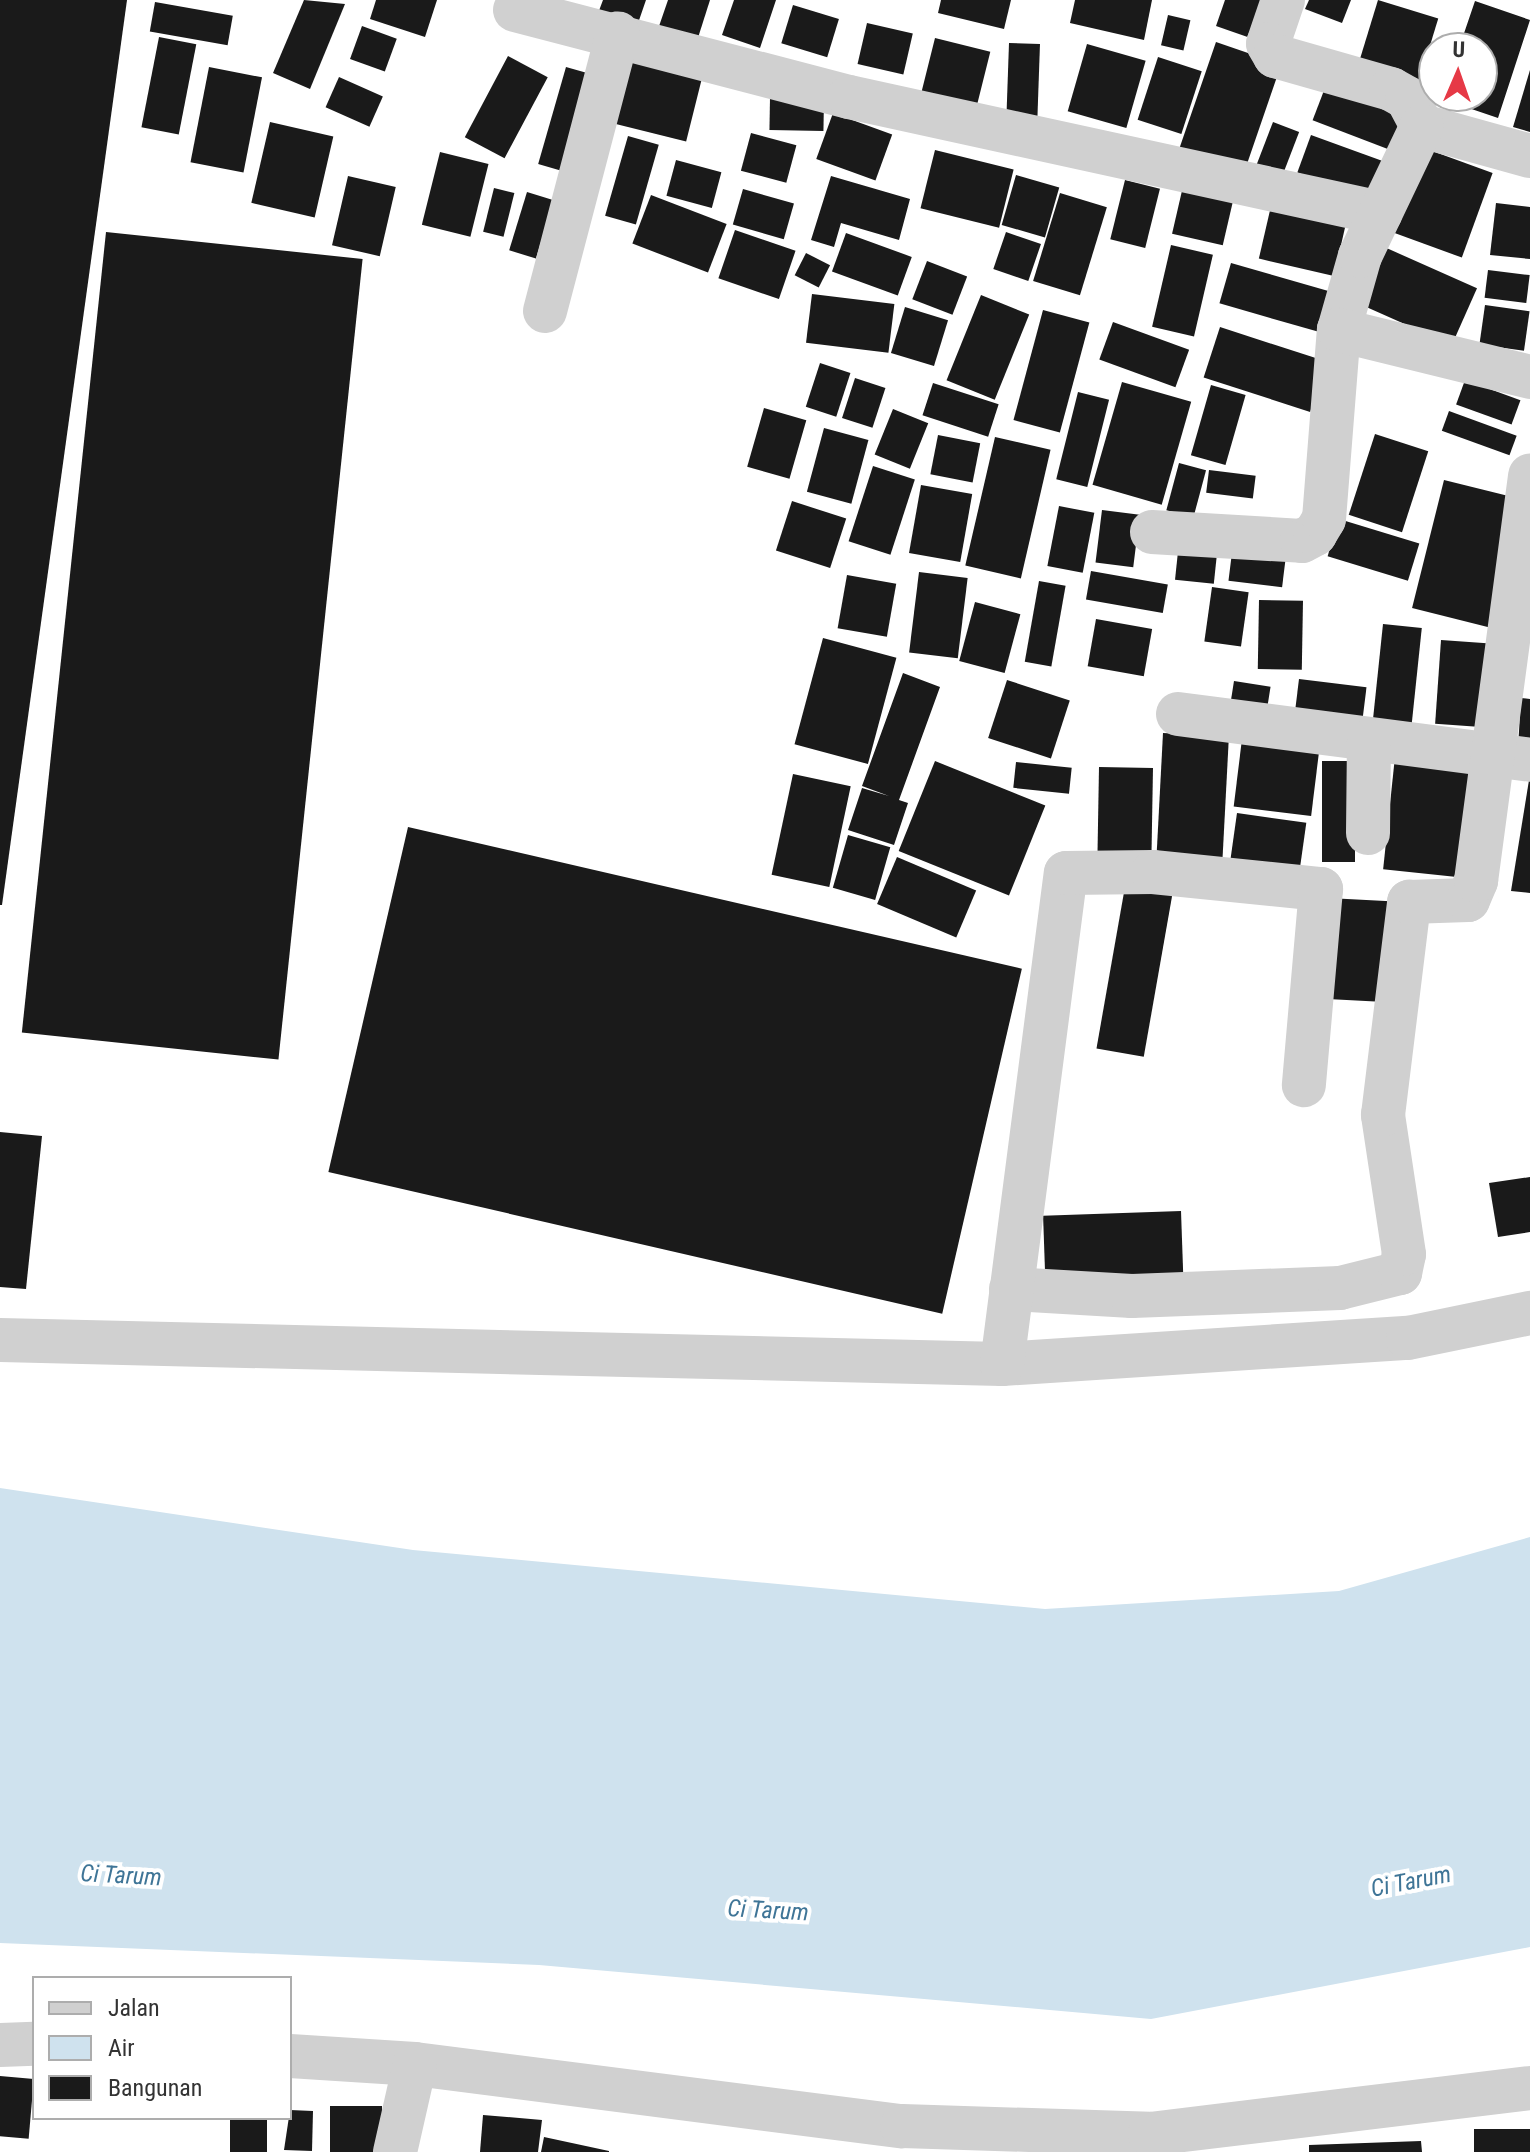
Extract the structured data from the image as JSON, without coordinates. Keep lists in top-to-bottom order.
{
  "water": ["Ci Tarum"],
  "legend": ["Jalan", "Air", "Bangunan"],
  "north": "top"
}
